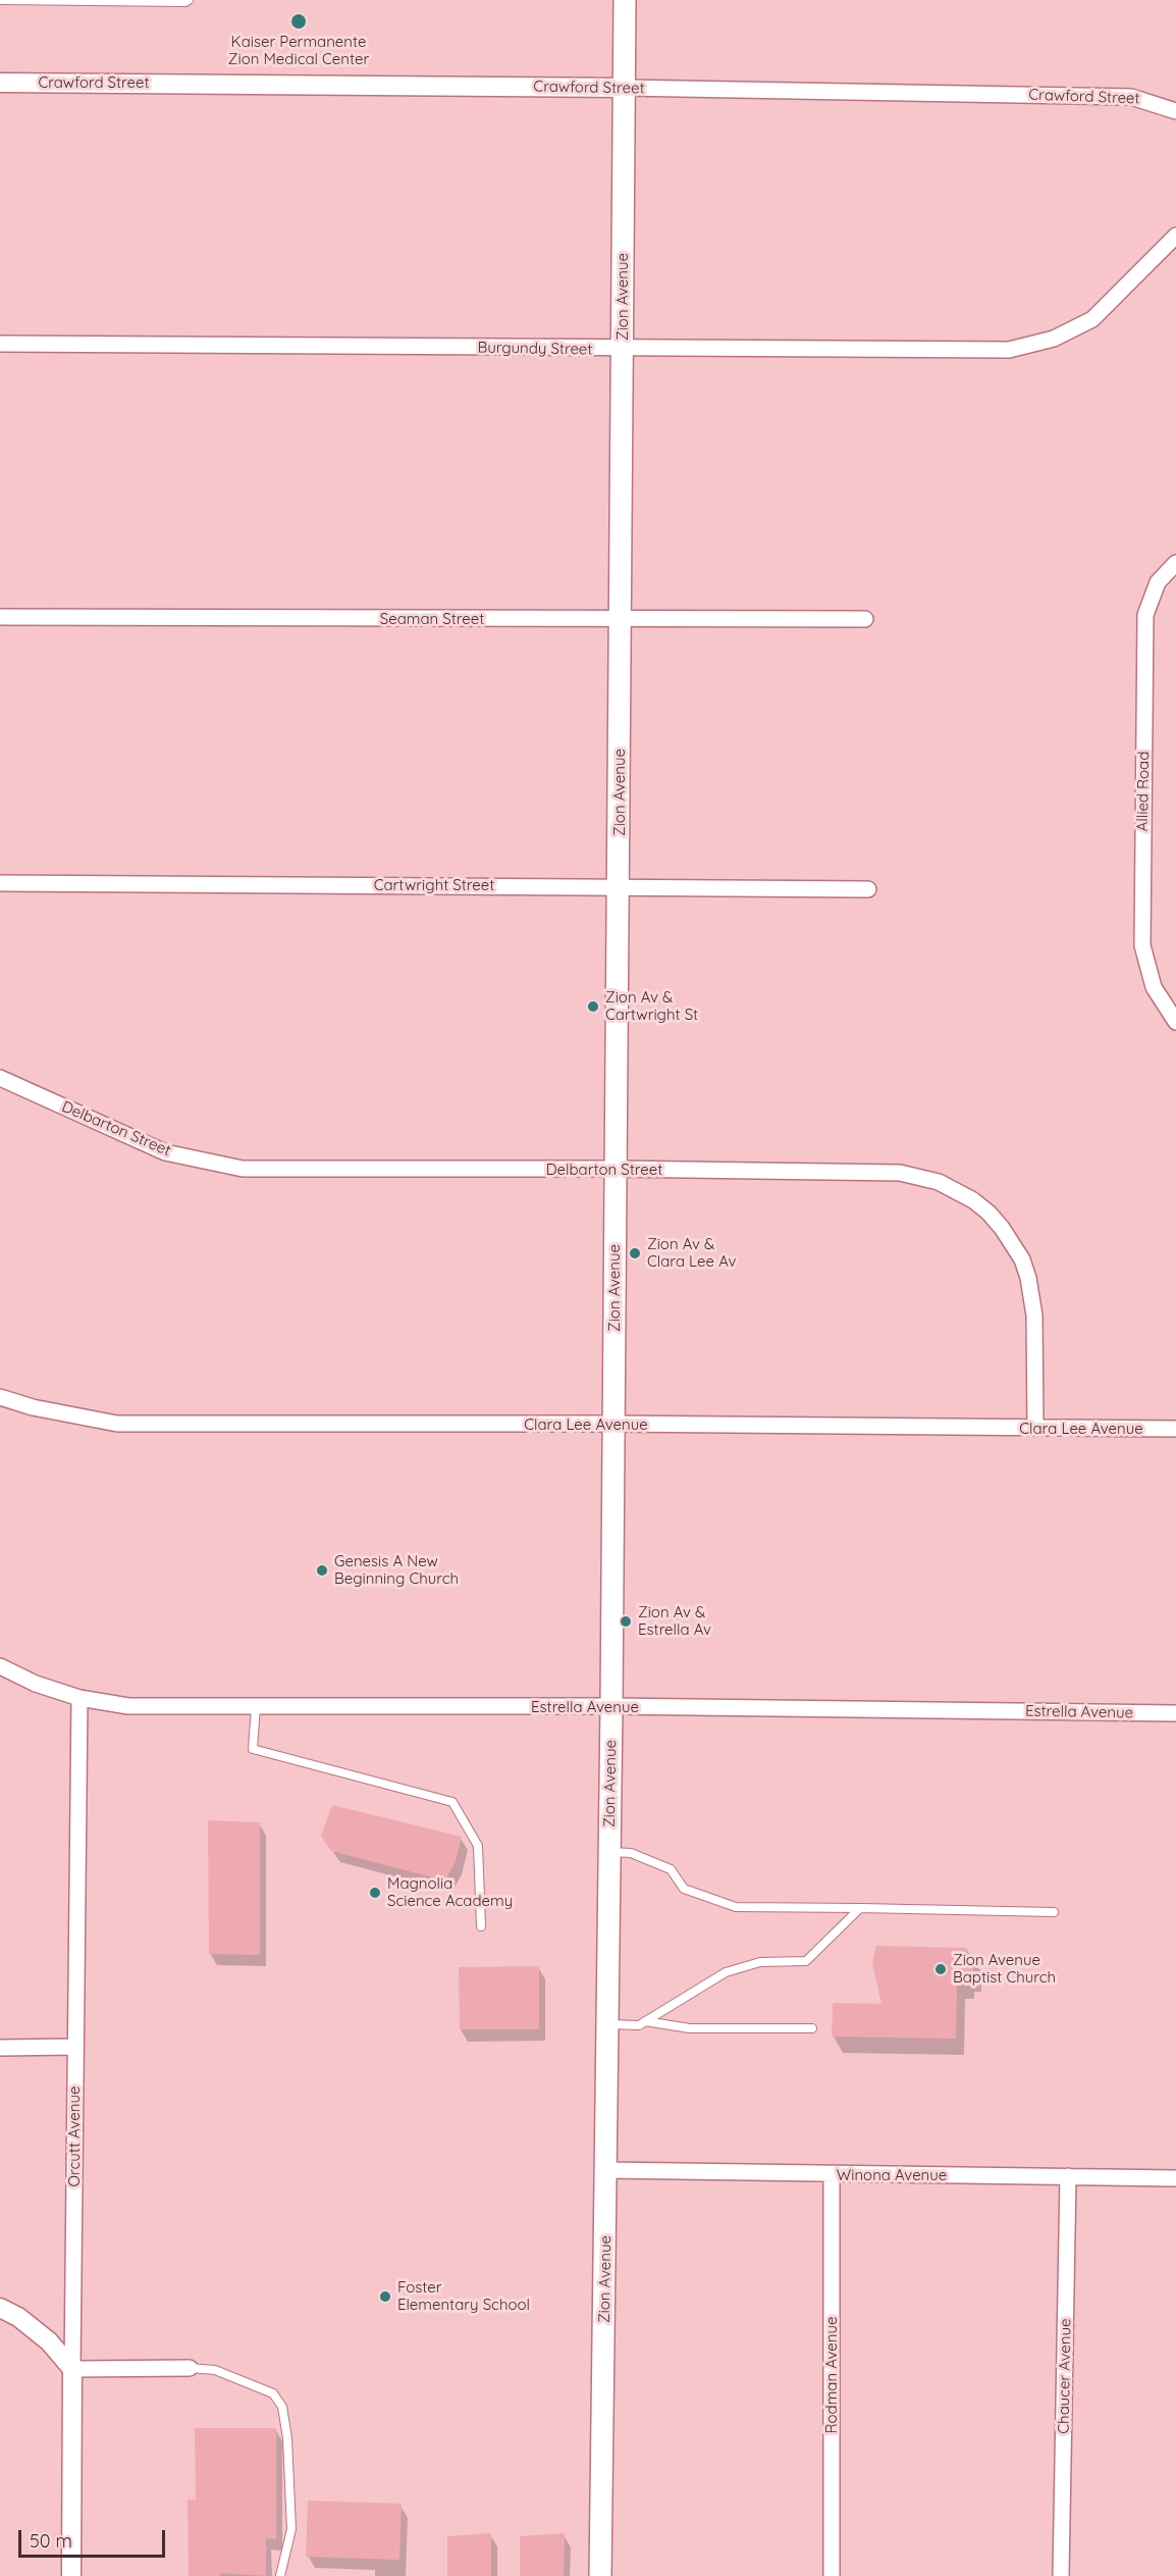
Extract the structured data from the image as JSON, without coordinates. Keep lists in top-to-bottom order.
{
  "streets": {
    "main road": ["Zion Avenue"],
    "street": [
      "Crawford Street",
      "Burgundy Street",
      "Seaman Street",
      "Allied Road",
      "Cartwright Street",
      "Delbarton Street",
      "Clara Lee Avenue",
      "Estrella Avenue",
      "Orcutt Avenue",
      "Winona Avenue",
      "Rodman Avenue",
      "Chaucer Avenue"
    ]
  },
  "crossings": [
    ["Crawford Street", "Zion Avenue"],
    ["Zion Avenue", "Burgundy Street"],
    ["Zion Avenue", "Seaman Street"],
    ["Zion Avenue", "Cartwright Street"],
    ["Zion Avenue", "Delbarton Street"],
    ["Zion Avenue", "Clara Lee Avenue"],
    ["Zion Avenue", "Estrella Avenue"],
    ["Zion Avenue", "Winona Avenue"],
    ["Delbarton Street", "Clara Lee Avenue"],
    ["Estrella Avenue", "Orcutt Avenue"],
    ["Winona Avenue", "Rodman Avenue"],
    ["Winona Avenue", "Chaucer Avenue"]
  ],
  "places": [
    "Kaiser Permanente Zion Medical Center",
    "Zion Av & Cartwright St",
    "Zion Av & Clara Lee Av",
    "Genesis A New Beginning Church",
    "Zion Av & Estrella Av",
    "Magnolia Science Academy",
    "Zion Avenue Baptist Church",
    "Foster Elementary School"
  ],
  "scale_bar": "50 m"
}
